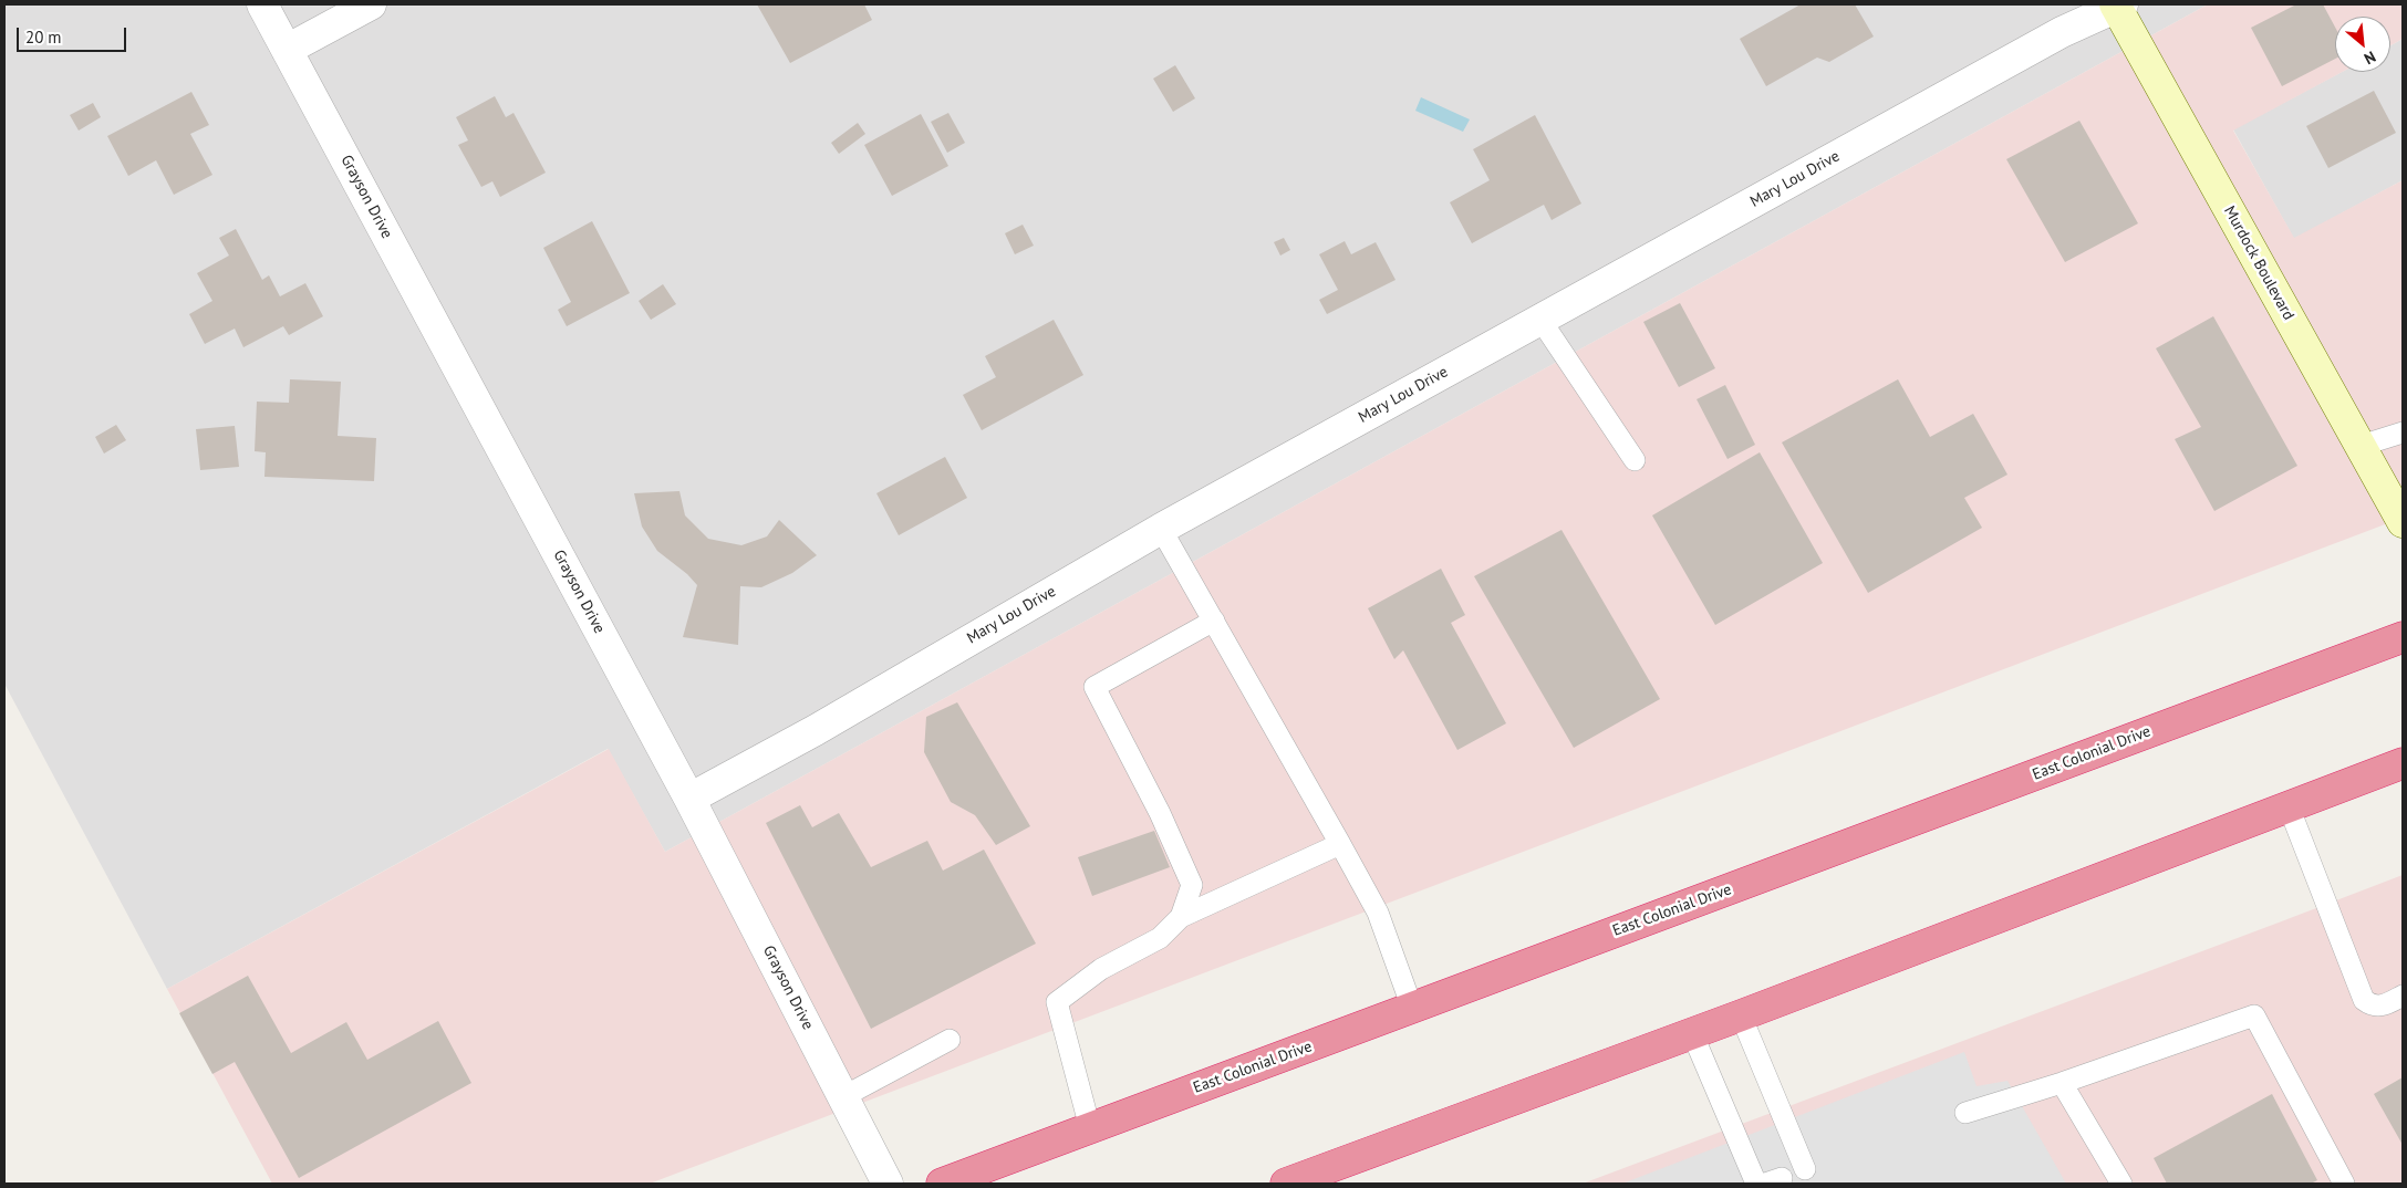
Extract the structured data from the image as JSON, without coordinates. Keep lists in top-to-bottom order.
{
  "streets": {
    "highway": ["East Colonial Drive"],
    "street": ["Mary Lou Drive", "Grayson Drive", "Murdock Boulevard"]
  },
  "crossings": [
    ["Mary Lou Drive", "Grayson Drive"],
    ["Mary Lou Drive", "Murdock Boulevard"]
  ],
  "scale_bar": "20 m",
  "north": "bottom right"
}
